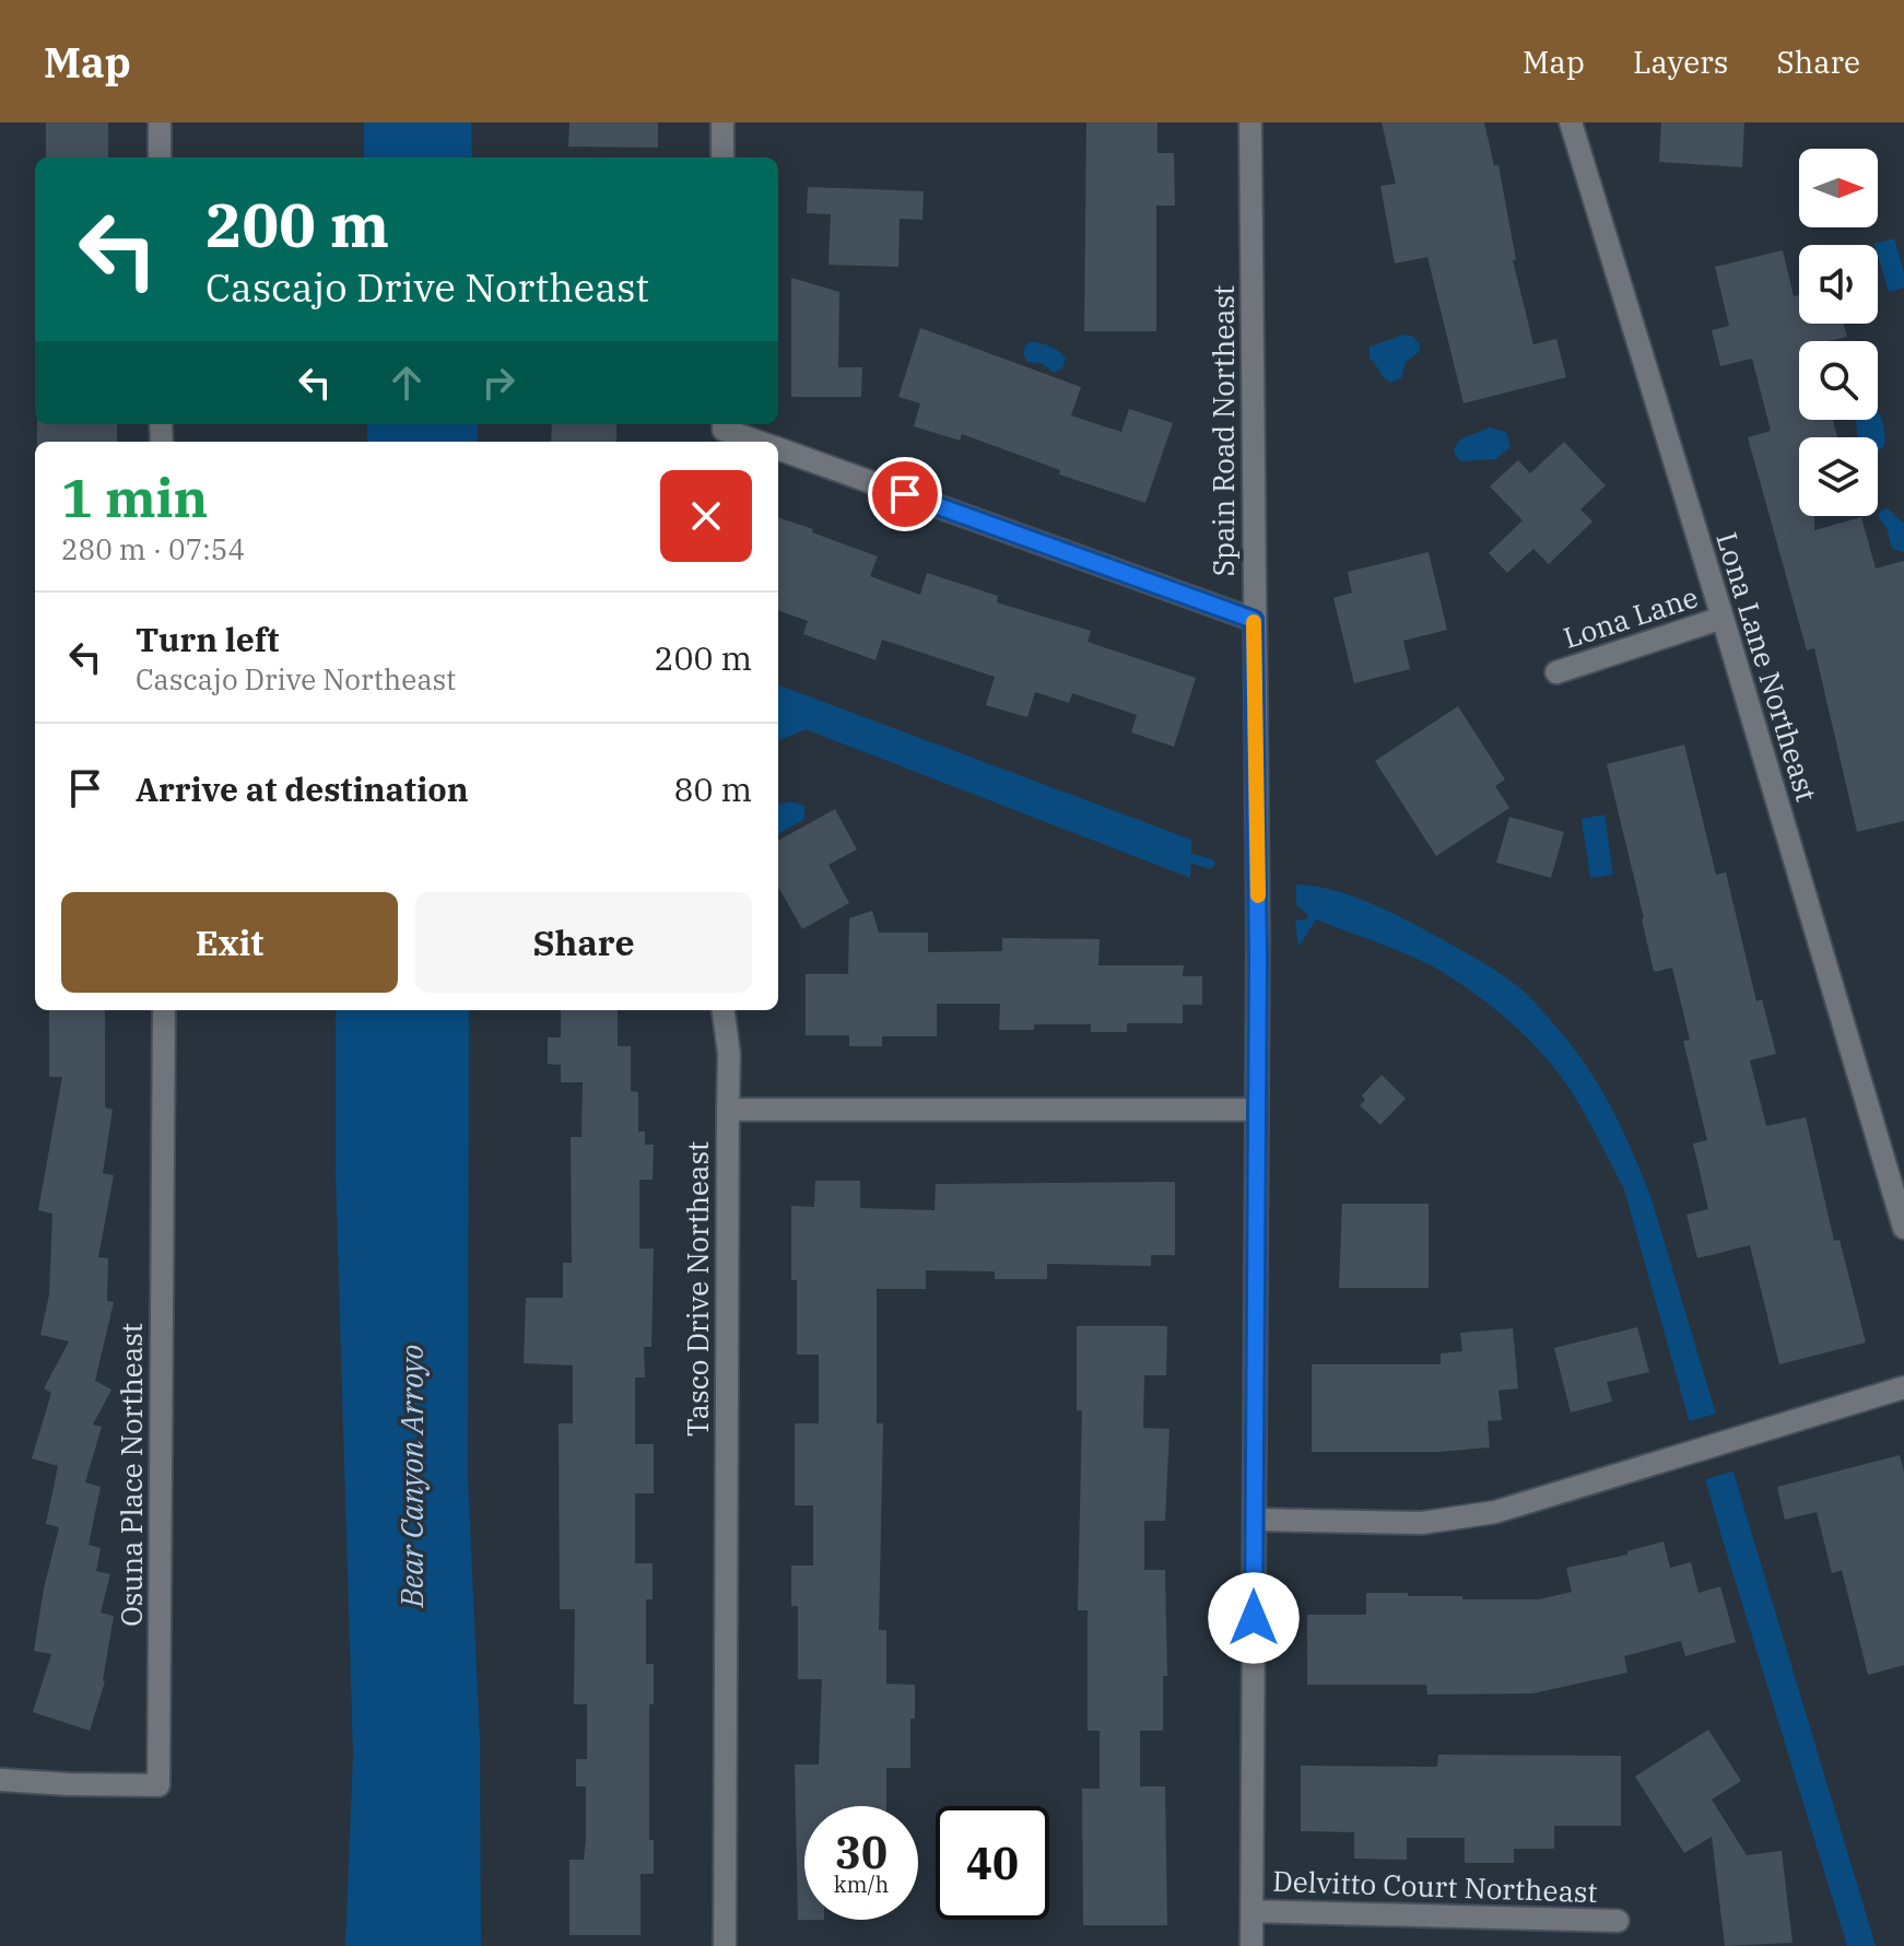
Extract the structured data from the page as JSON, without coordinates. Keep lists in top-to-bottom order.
{
  "streets": {
    "street": [
      "Spain Road Northeast",
      "Lona Lane",
      "Lona Lane Northeast",
      "Tasco Drive Northeast",
      "Osuna Place Northeast",
      "Delvitto Court Northeast"
    ]
  },
  "crossings": [
    ["Spain Road Northeast", "Tasco Drive Northeast"],
    ["Spain Road Northeast", "Delvitto Court Northeast"],
    ["Lona Lane", "Lona Lane Northeast"]
  ],
  "water": ["Bear Canyon Arroyo"],
  "north": "right",
  "page": {
    "header": "Map",
    "nav": ["Map", "Layers", "Share"],
    "turn": ["200 m", "Cascajo Drive Northeast"],
    "heading": ["1 min", "280 m · 07:54"],
    "list": [
      {
        "name": "Turn left",
        "note": "Cascajo Drive Northeast",
        "value": "200 m"
      },
      {
        "name": "Arrive at destination",
        "value": "80 m"
      }
    ],
    "buttons": ["Exit", "Share"],
    "speed": "30 km/h",
    "limit": "40"
  }
}
